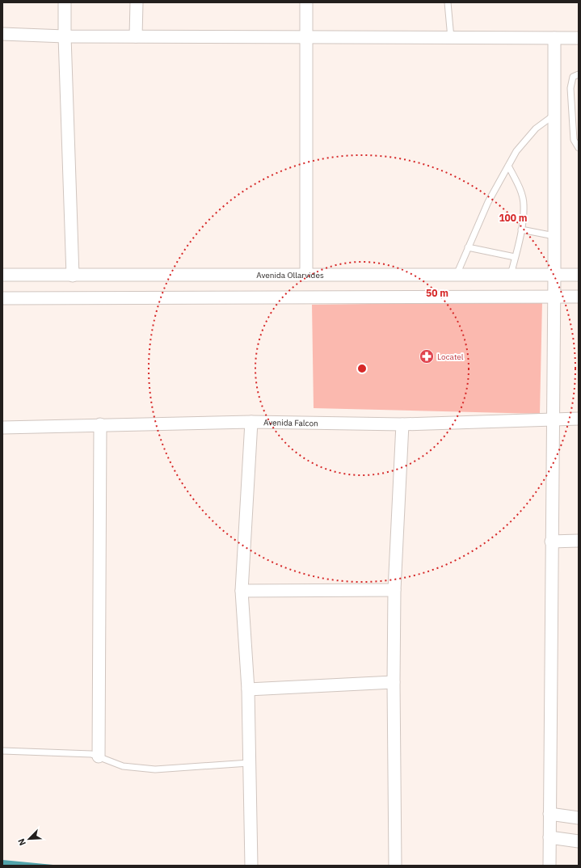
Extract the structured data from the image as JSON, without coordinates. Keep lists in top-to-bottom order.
{
  "streets": {
    "street": ["Avenida Ollarvides", "Avenida Falcon"]
  },
  "places": {
    "pharmacy": ["Locatel"]
  },
  "north": "bottom left",
  "rings": ["100 m", "50 m"]
}
